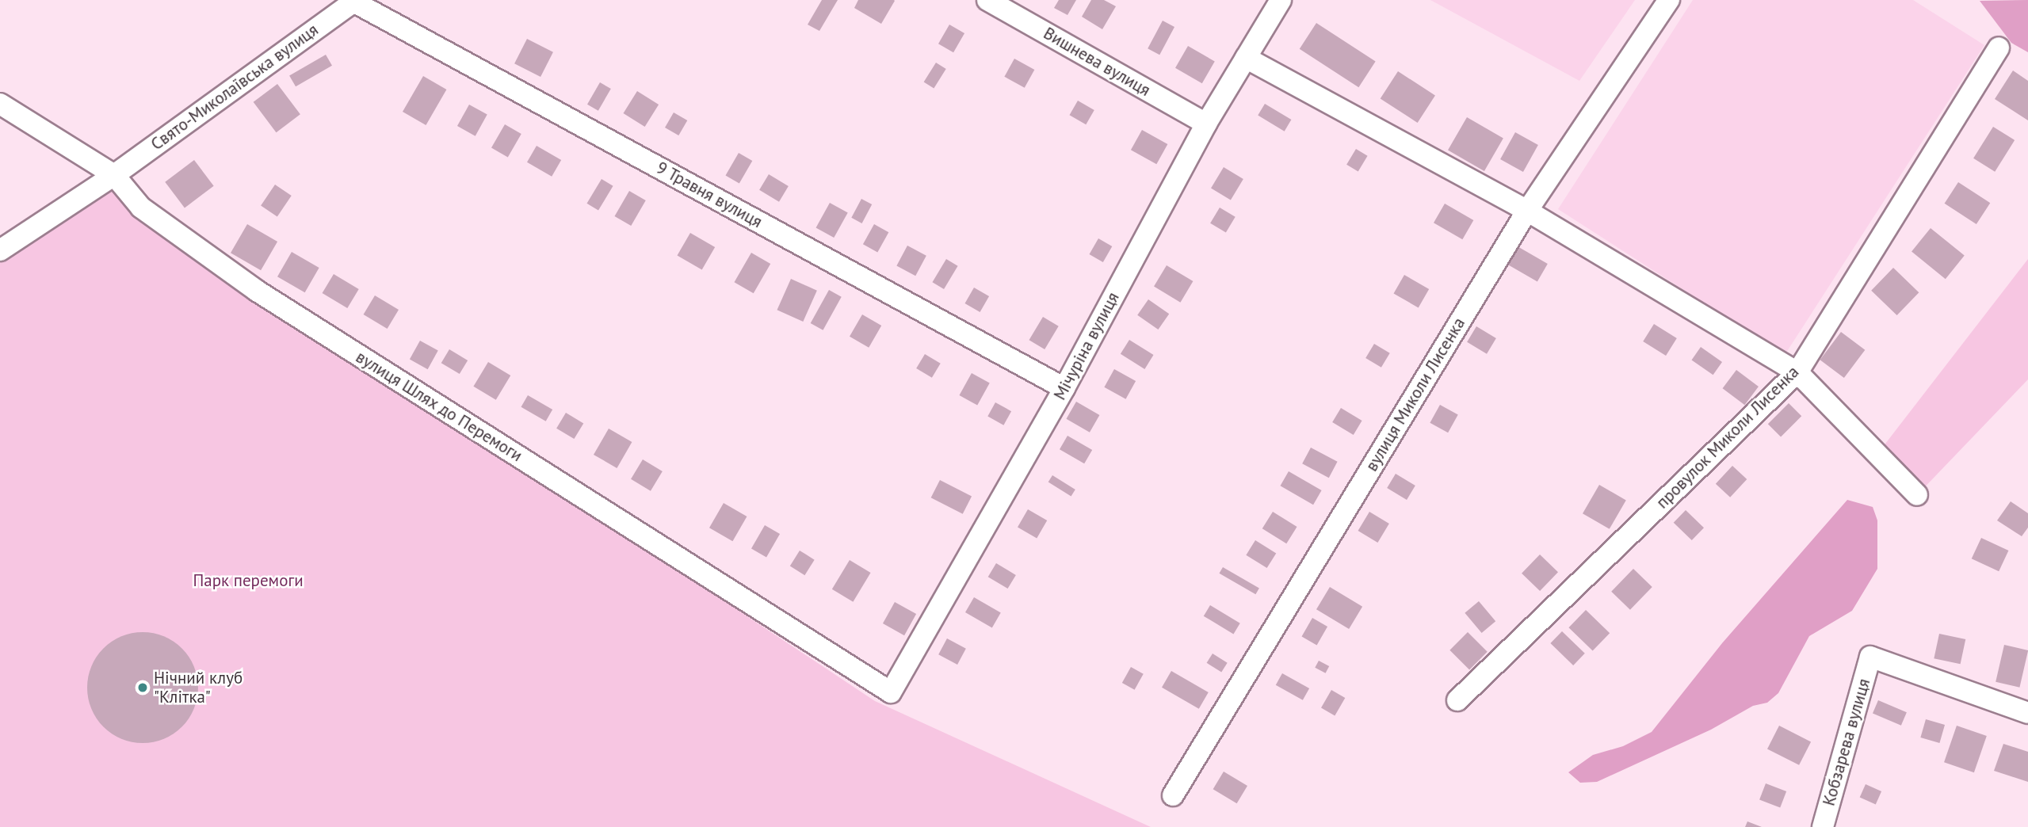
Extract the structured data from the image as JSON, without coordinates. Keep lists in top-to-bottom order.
{
  "streets": {
    "street": [
      "Вишнева вулиця",
      "Свято-Миколаївська вулиця",
      "9 Травня вулиця",
      "Мічуріна вулиця",
      "вулиця Миколи Лисенка",
      "вулиця Шлях до Перемоги",
      "провулок Миколи Лисенка",
      "Кобзарева вулиця"
    ]
  },
  "crossings": [
    ["Вишнева вулиця", "Мічуріна вулиця"],
    ["Свято-Миколаївська вулиця", "9 Травня вулиця"],
    ["Свято-Миколаївська вулиця", "вулиця Шлях до Перемоги"],
    ["9 Травня вулиця", "Мічуріна вулиця"],
    ["Мічуріна вулиця", "вулиця Шлях до Перемоги"]
  ],
  "parks": ["Парк перемоги"],
  "places": ["Нічний клуб \"Клітка\""]
}
